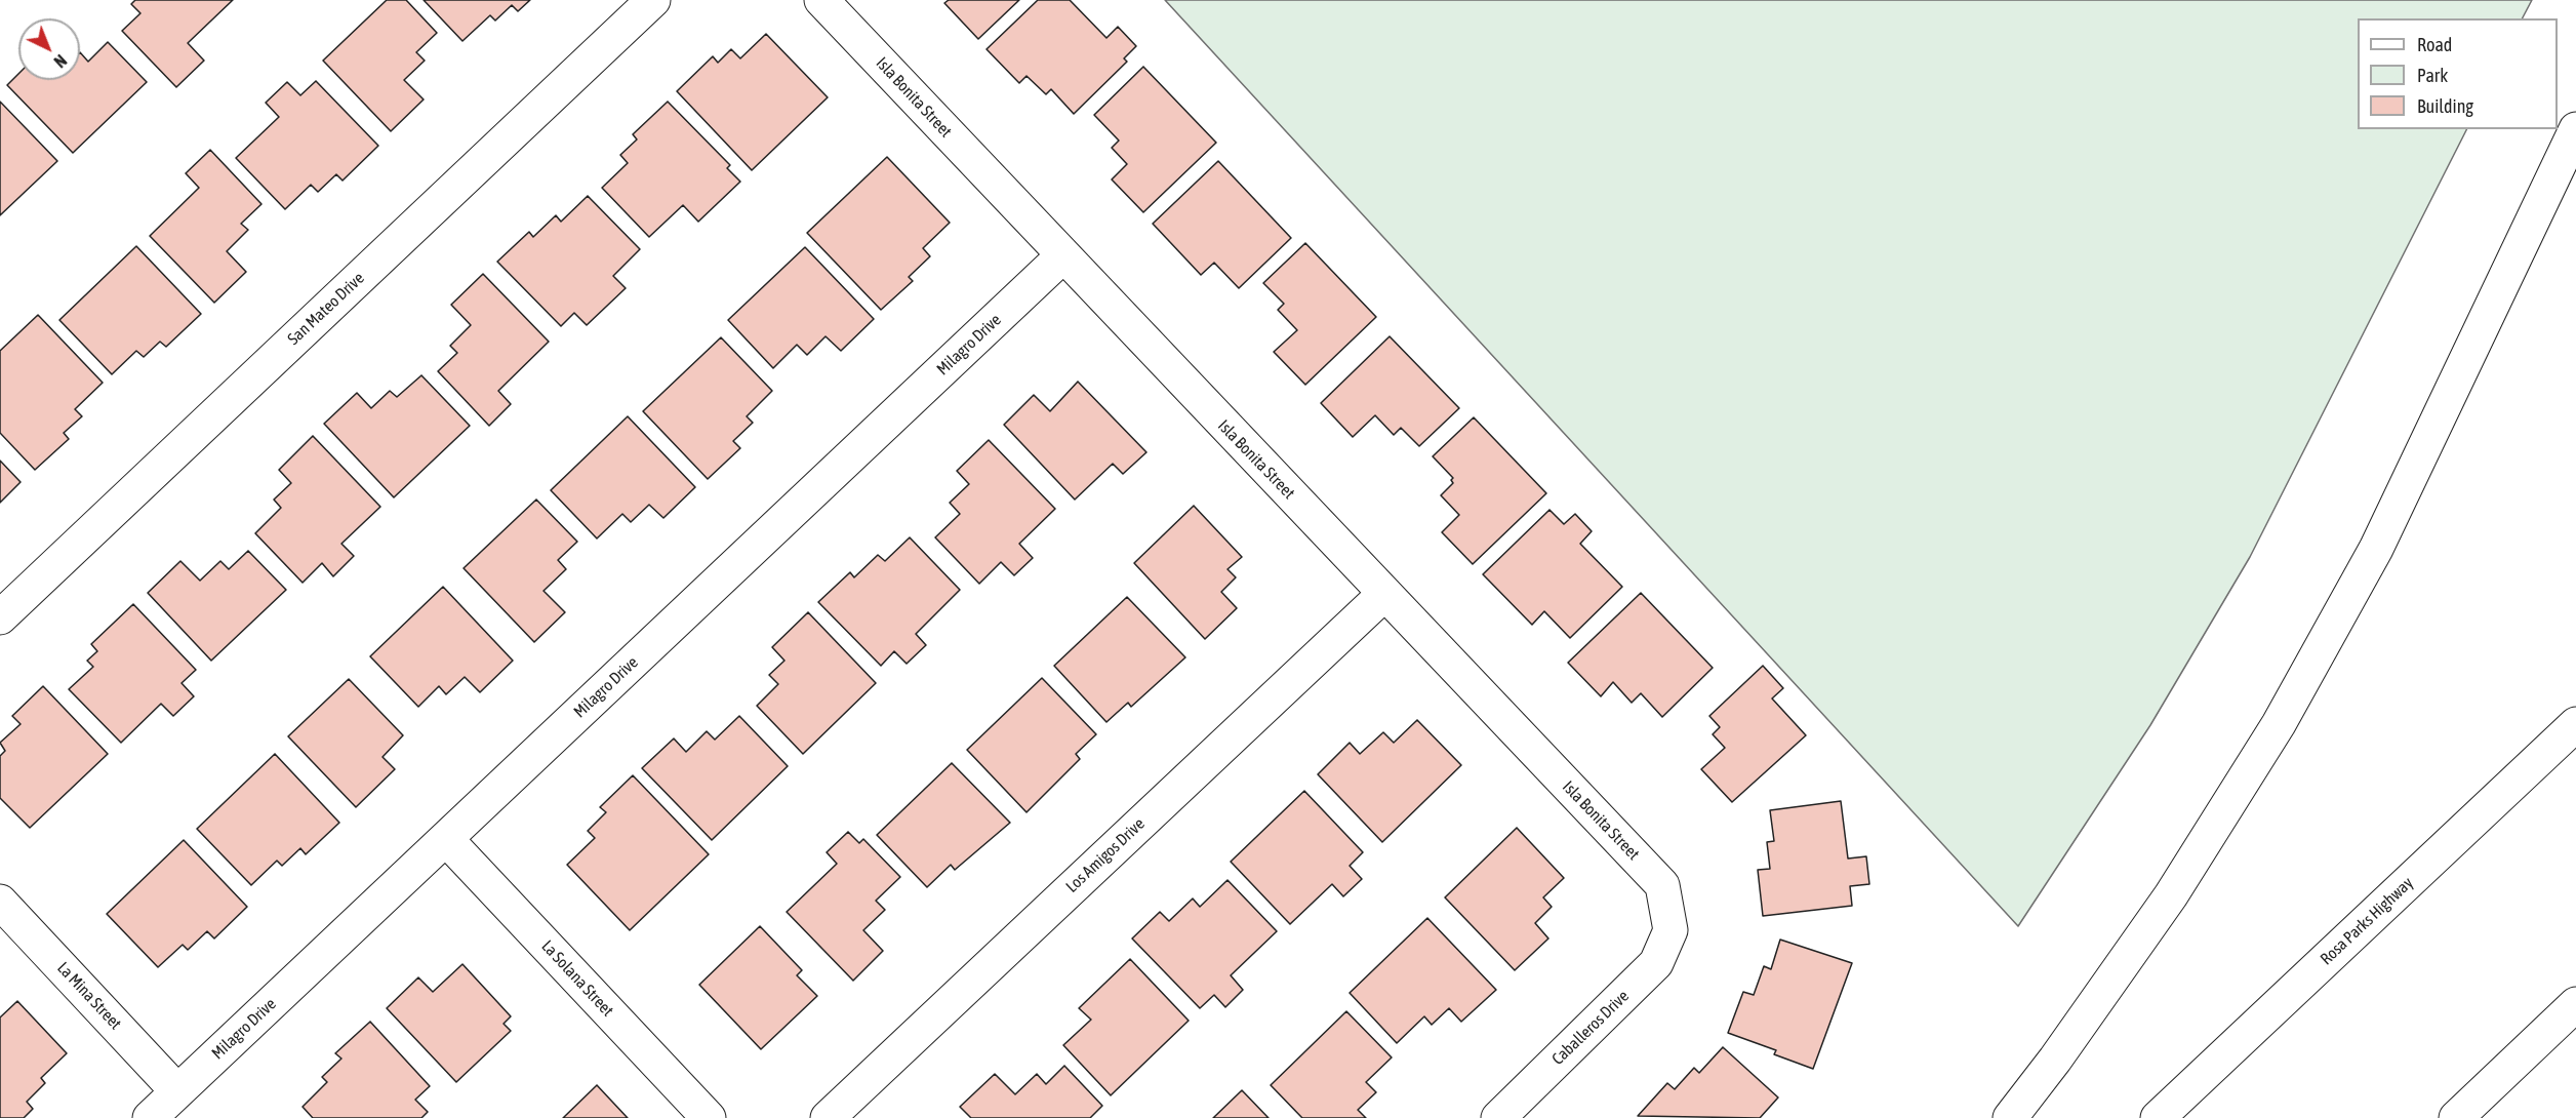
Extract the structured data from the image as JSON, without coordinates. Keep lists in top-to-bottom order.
{
  "streets": {
    "main road": [
      "Isla Bonita Street",
      "San Mateo Drive",
      "Milagro Drive",
      "Los Amigos Drive",
      "Rosa Parks Highway",
      "La Solana Street",
      "La Mina Street",
      "Caballeros Drive"
    ]
  },
  "crossings": [
    ["Isla Bonita Street", "Milagro Drive"],
    ["Isla Bonita Street", "Los Amigos Drive"],
    ["Isla Bonita Street", "Caballeros Drive"],
    ["Milagro Drive", "La Solana Street"],
    ["Milagro Drive", "La Mina Street"]
  ],
  "legend": ["Road", "Park", "Building"],
  "north": "bottom right"
}
